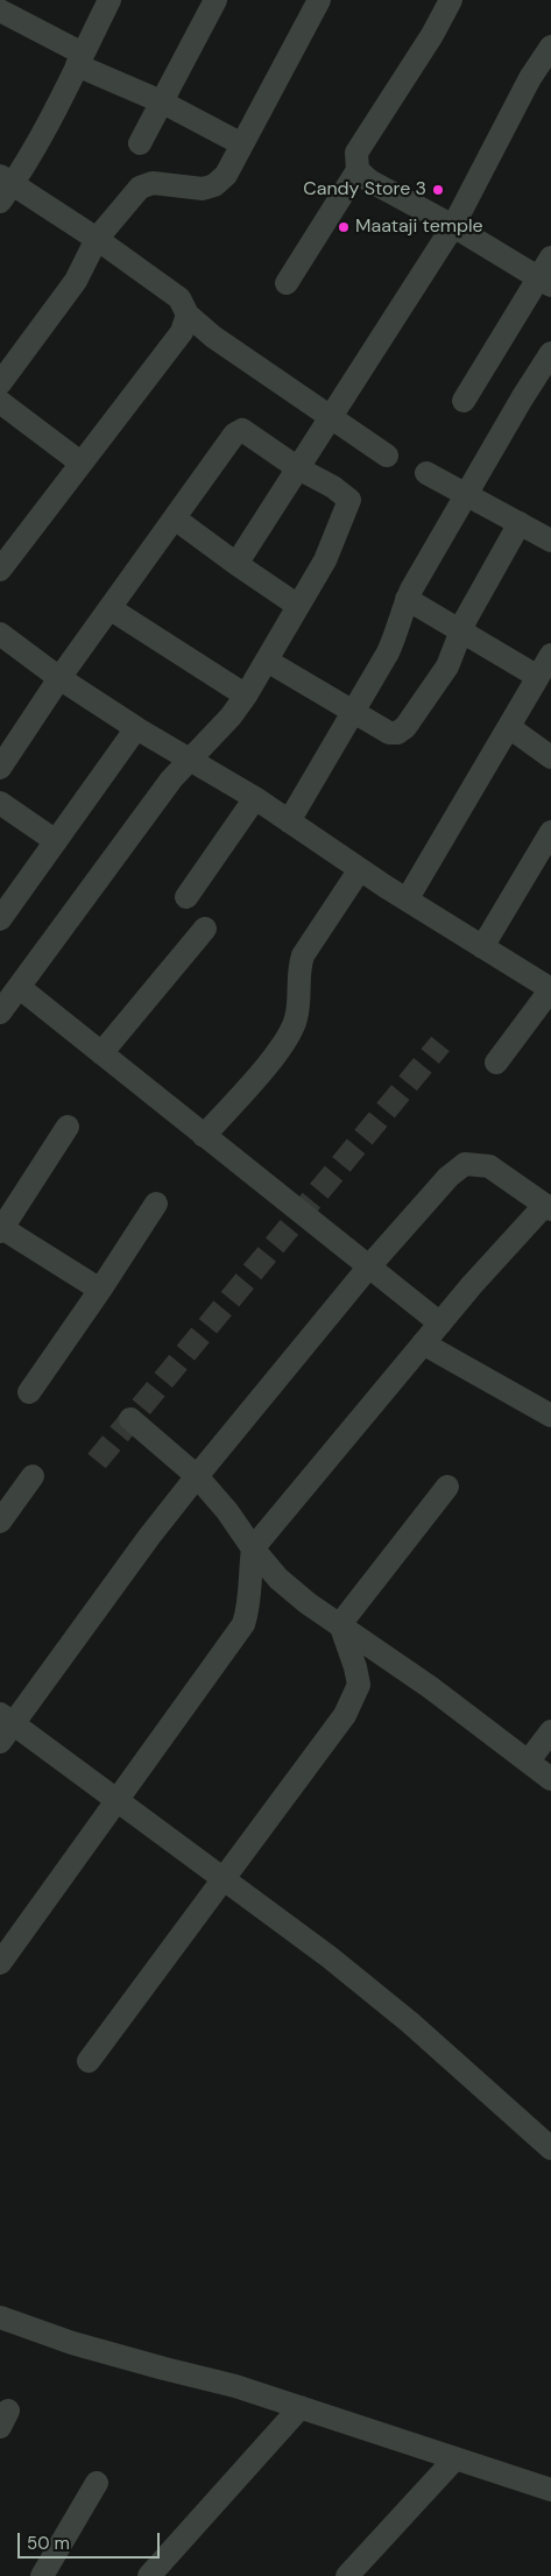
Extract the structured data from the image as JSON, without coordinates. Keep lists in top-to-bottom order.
{
  "places": ["Candy Store 3", "Maataji temple"],
  "scale_bar": "50 m"
}
